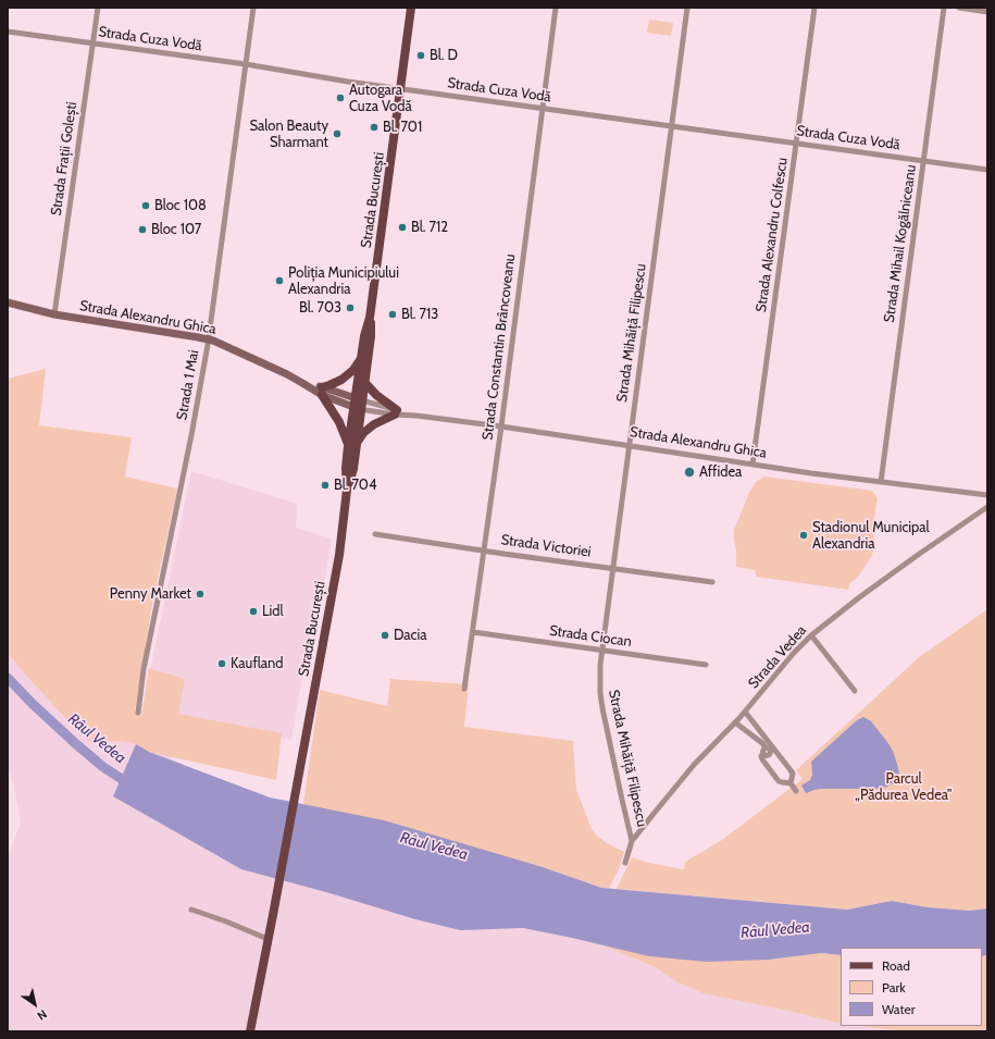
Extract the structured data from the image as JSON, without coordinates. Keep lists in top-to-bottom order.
{
  "streets": {
    "main road": ["Strada București"],
    "street": [
      "Strada Cuza Vodă",
      "Strada Frații Golești",
      "Strada Alexandru Colfescu",
      "Strada Mihail Kogălniceanu",
      "Strada Alexandru Ghica",
      "Strada Mihăiță Filipescu",
      "Strada Constantin Brâncoveanu",
      "Strada 1 Mai",
      "Strada Victoriei",
      "Strada Ciocan",
      "Strada Vedea"
    ]
  },
  "crossings": [
    ["Strada Cuza Vodă", "Strada Frații Golești"],
    ["Strada Cuza Vodă", "Strada București"],
    ["Strada Cuza Vodă", "Strada Alexandru Colfescu"],
    ["Strada Cuza Vodă", "Strada Mihail Kogălniceanu"],
    ["Strada Cuza Vodă", "Strada Mihăiță Filipescu"],
    ["Strada Cuza Vodă", "Strada Constantin Brâncoveanu"],
    ["Strada Cuza Vodă", "Strada 1 Mai"],
    ["Strada Frații Golești", "Strada Alexandru Ghica"],
    ["Strada București", "Strada Alexandru Ghica"],
    ["Strada Alexandru Colfescu", "Strada Alexandru Ghica"],
    ["Strada Mihail Kogălniceanu", "Strada Alexandru Ghica"],
    ["Strada Alexandru Ghica", "Strada Mihăiță Filipescu"],
    ["Strada Alexandru Ghica", "Strada Constantin Brâncoveanu"],
    ["Strada Alexandru Ghica", "Strada 1 Mai"],
    ["Strada Mihăiță Filipescu", "Strada Victoriei"],
    ["Strada Mihăiță Filipescu", "Strada Ciocan"],
    ["Strada Mihăiță Filipescu", "Strada Vedea"],
    ["Strada Constantin Brâncoveanu", "Strada Victoriei"],
    ["Strada Constantin Brâncoveanu", "Strada Ciocan"]
  ],
  "water": ["Râul Vedea"],
  "parks": ["Parcul „Pădurea Vedea”"],
  "places": [
    "Bl. D",
    "Autogara Cuza Vodă",
    "Bl. 701",
    "Salon Beauty Sharmant",
    "Bloc 108",
    "Bl. 712",
    "Bloc 107",
    "Poliția Municipiului Alexandria",
    "Bl. 703",
    "Bl. 713",
    "Affidea",
    "Bl. 704",
    "Stadionul Municipal Alexandria",
    "Penny Market",
    "Lidl",
    "Dacia",
    "Kaufland"
  ],
  "legend": ["Road", "Park", "Water"],
  "north": "bottom right"
}
